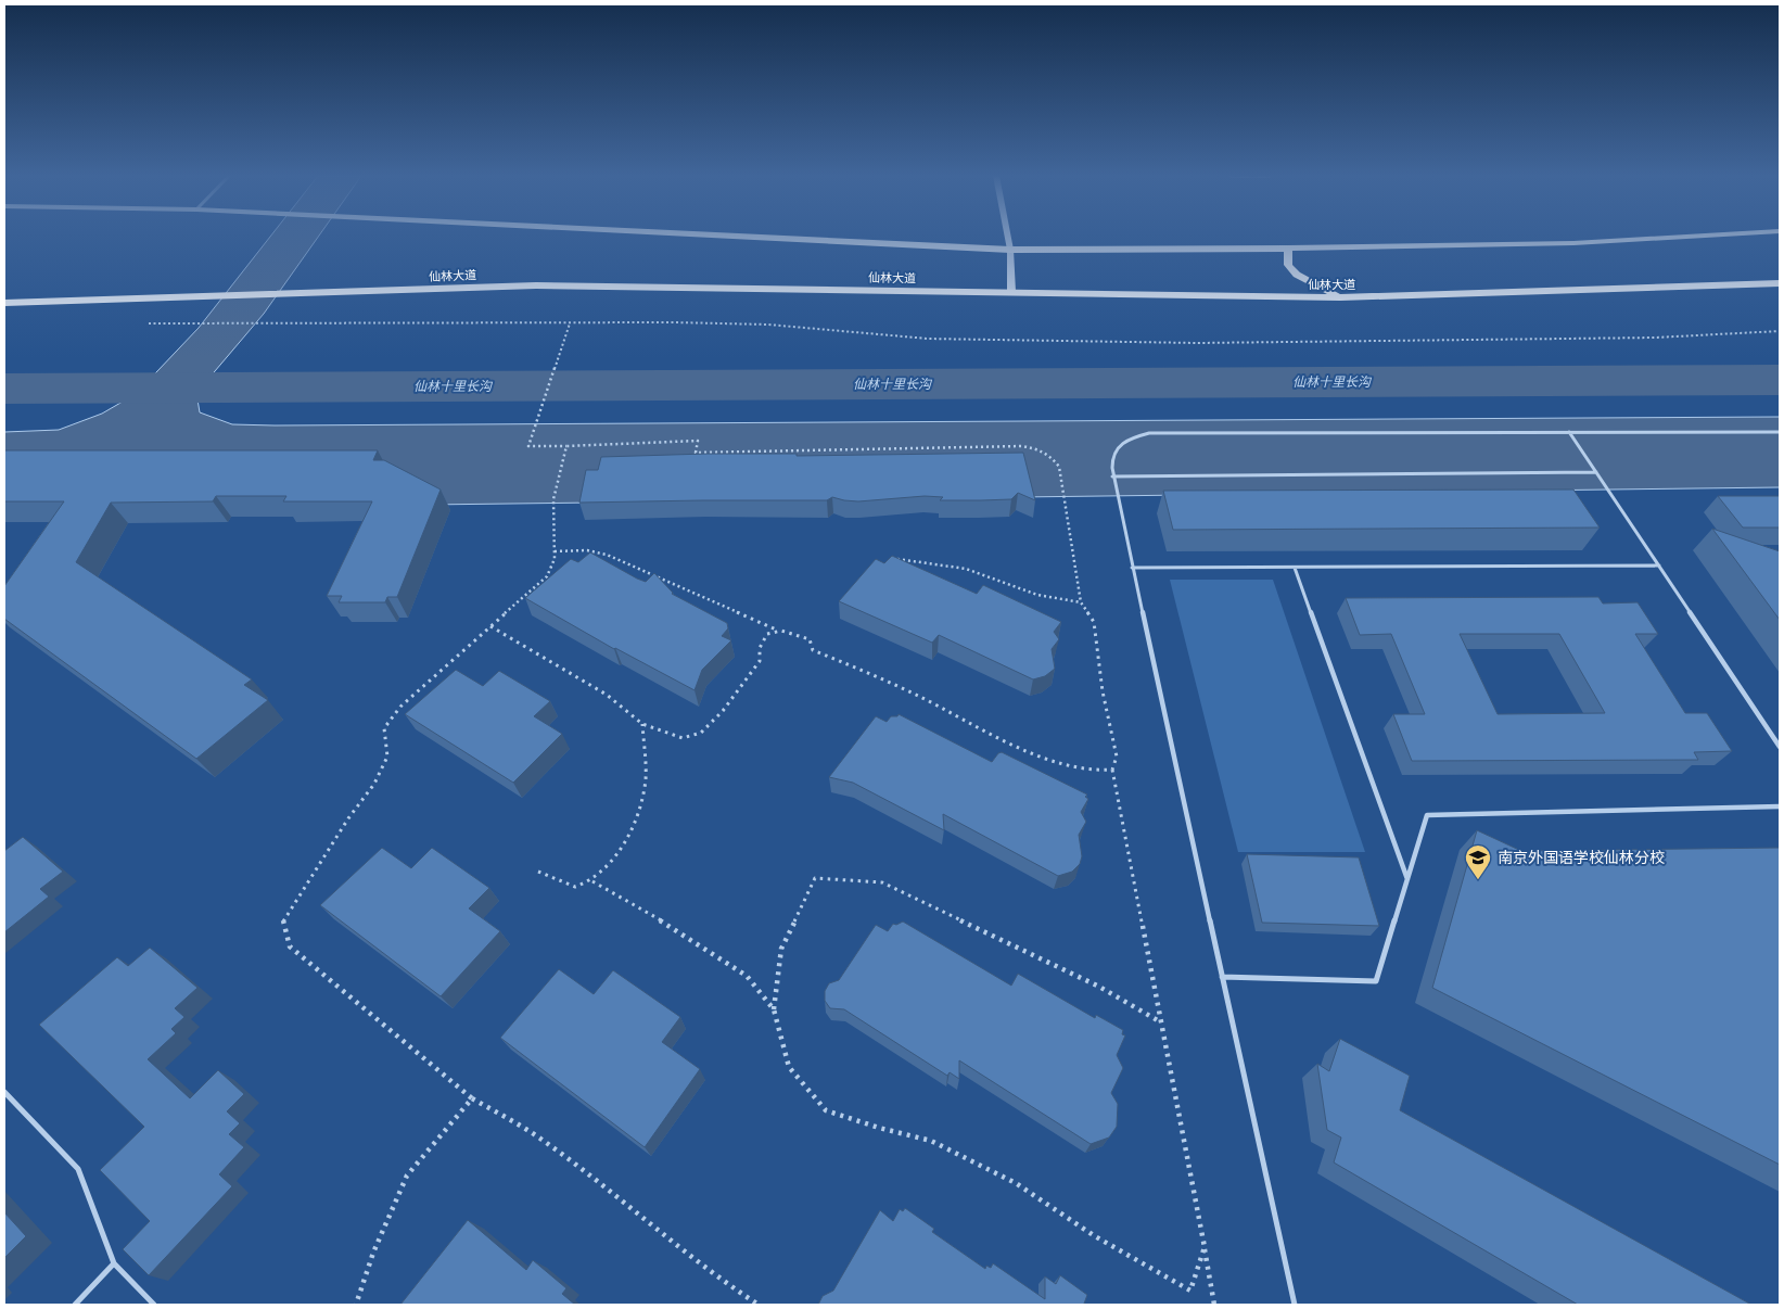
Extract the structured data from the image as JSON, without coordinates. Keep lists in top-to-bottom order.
{
  "streets": {
    "main road": ["仙林大道"]
  },
  "water": ["仙林十里长沟"],
  "places": {
    "school or university": ["南京外国语学校仙林分校"]
  }
}
